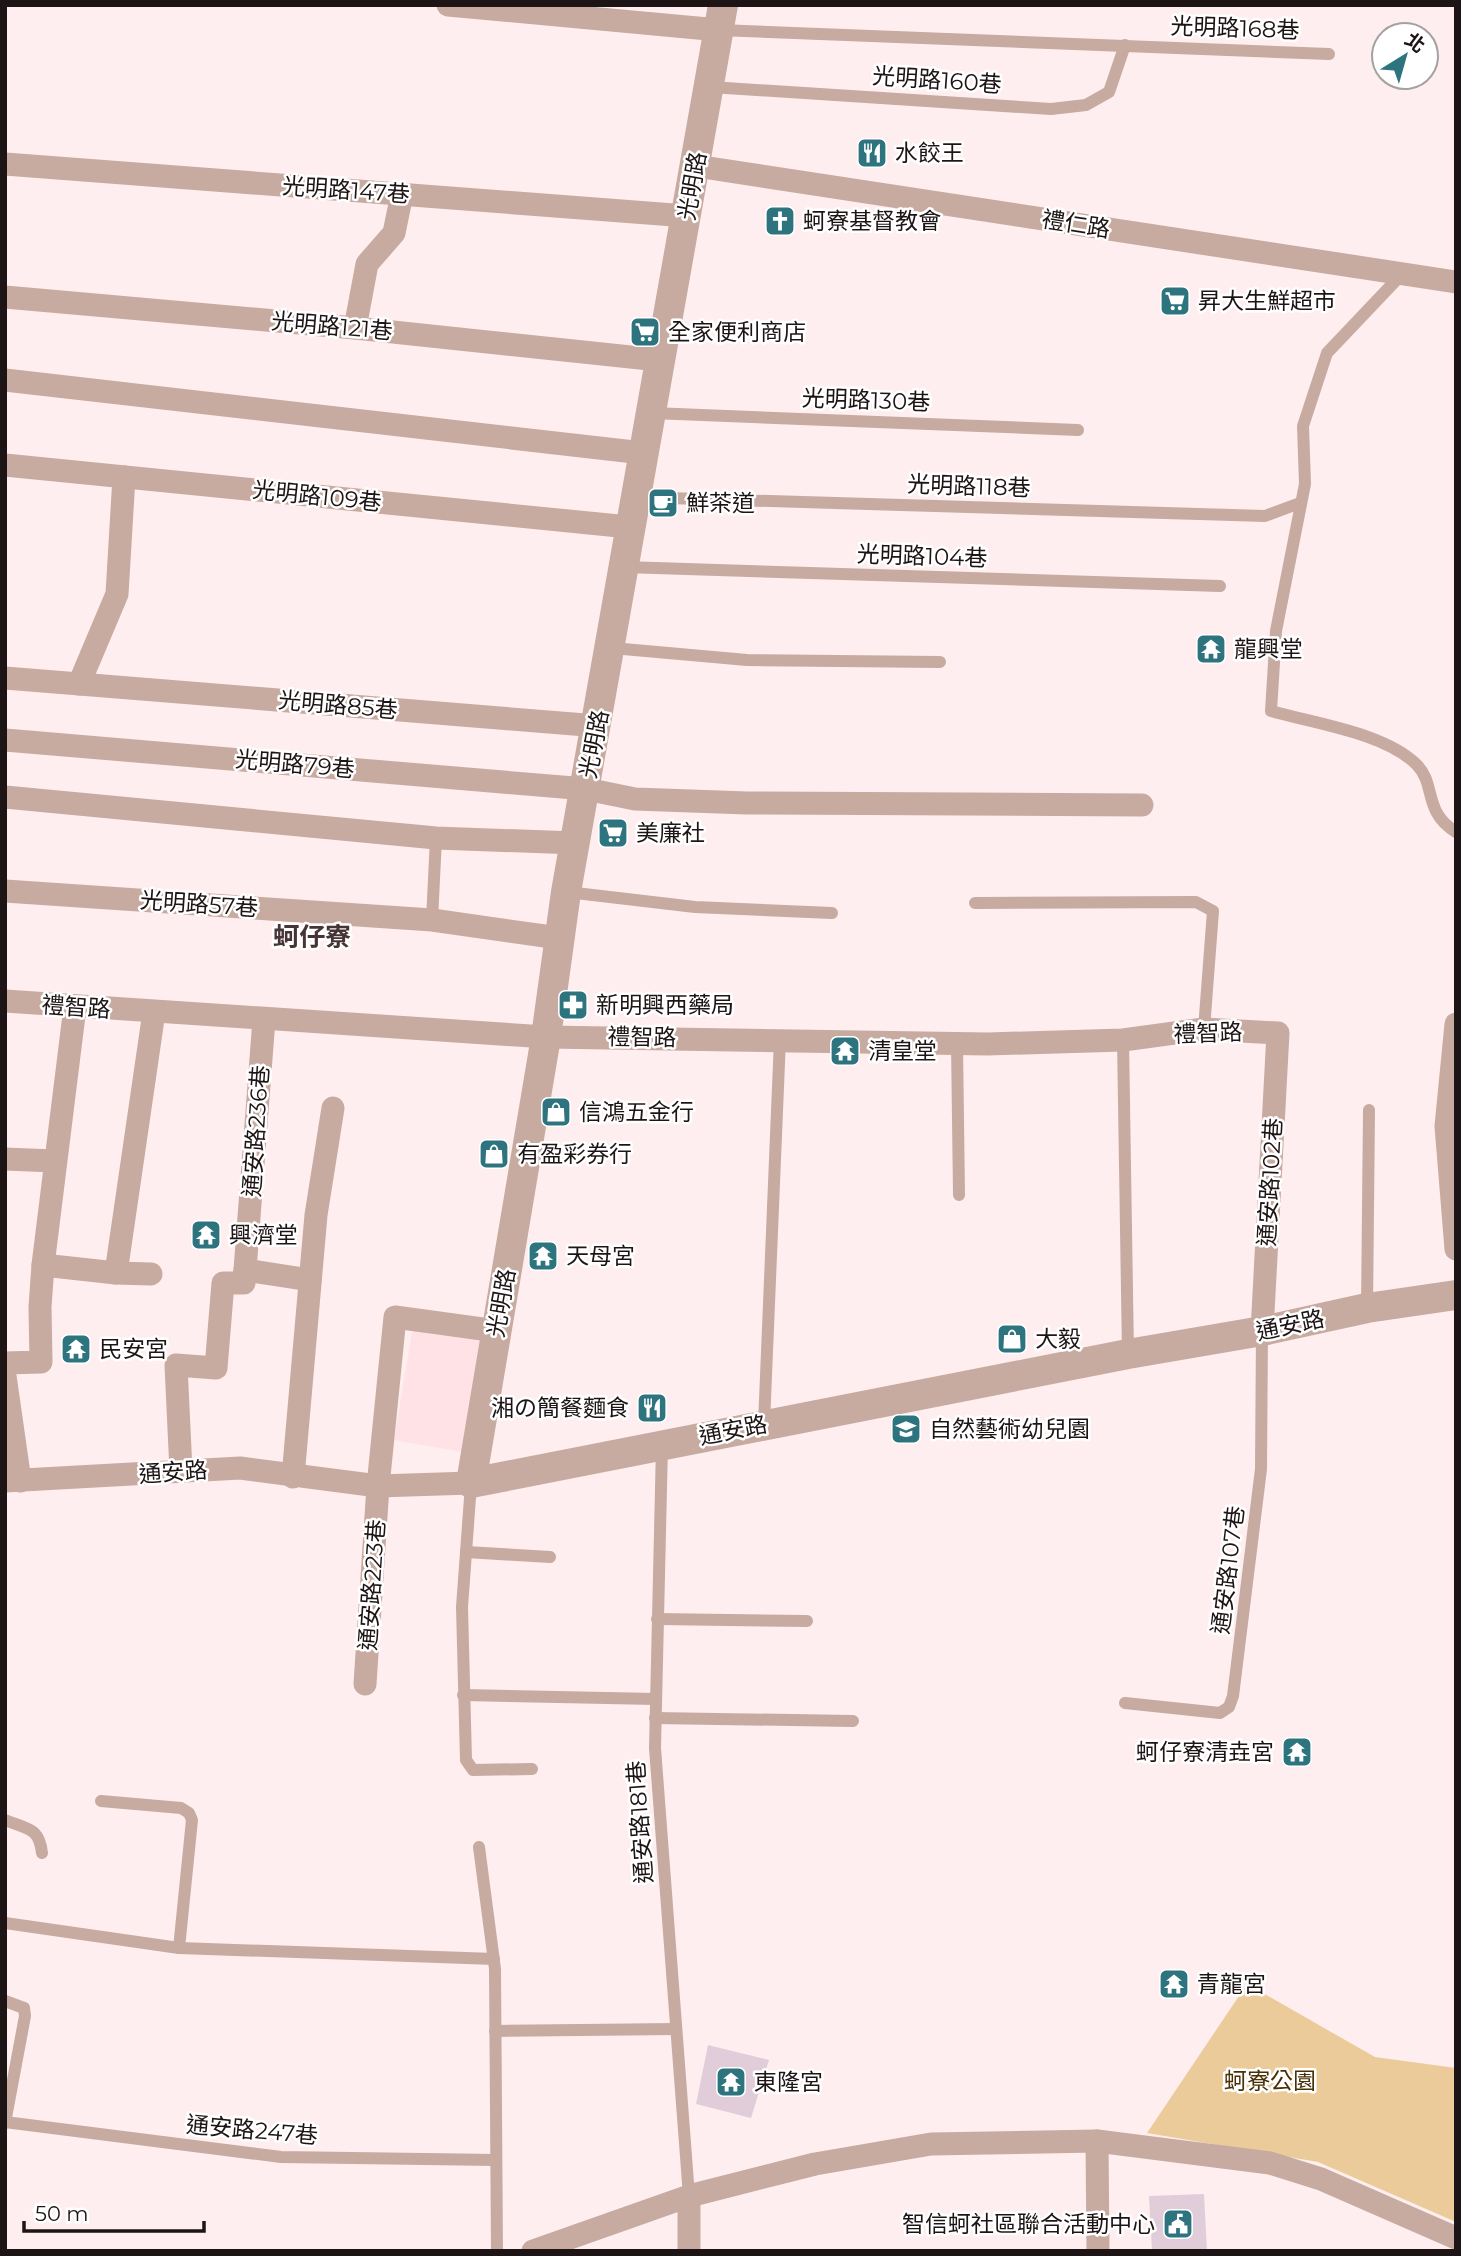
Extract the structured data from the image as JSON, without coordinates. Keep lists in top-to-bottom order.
{
  "streets": {
    "street": [
      "光明路",
      "光明路147巷",
      "禮仁路",
      "光明路121巷",
      "光明路109巷",
      "光明路85巷",
      "光明路79巷",
      "光明路57巷",
      "禮智路",
      "通安路236巷",
      "通安路102巷",
      "通安路",
      "通安路223巷"
    ],
    "lane": [
      "光明路168巷",
      "光明路160巷",
      "光明路130巷",
      "光明路118巷",
      "光明路104巷",
      "通安路107巷",
      "通安路181巷",
      "通安路247巷"
    ]
  },
  "crossings": [
    ["光明路168巷", "光明路160巷"],
    ["光明路168巷", "光明路"],
    ["光明路160巷", "光明路"],
    ["光明路", "光明路147巷"],
    ["光明路", "禮仁路"],
    ["光明路", "光明路121巷"],
    ["光明路", "光明路130巷"],
    ["光明路", "光明路118巷"],
    ["光明路", "光明路109巷"],
    ["光明路", "光明路104巷"],
    ["光明路", "光明路85巷"],
    ["光明路", "光明路79巷"],
    ["光明路", "光明路57巷"],
    ["光明路", "禮智路"],
    ["光明路", "通安路"],
    ["光明路", "通安路223巷"],
    ["禮智路", "通安路236巷"],
    ["禮智路", "通安路102巷"],
    ["通安路102巷", "通安路"],
    ["通安路102巷", "通安路107巷"],
    ["通安路", "通安路107巷"],
    ["通安路", "通安路223巷"],
    ["通安路", "通安路181巷"]
  ],
  "districts": ["蚵仔寮"],
  "parks": ["蚵寮公園"],
  "places": {
    "restaurant": ["水餃王", "湘の簡餐麵食"],
    "church": ["蚵寮基督教會"],
    "supermarket": ["昇大生鮮超市", "全家便利商店", "美廉社"],
    "cafe": ["鮮茶道"],
    "temple": [
      "龍興堂",
      "清皇堂",
      "興濟堂",
      "天母宮",
      "民安宮",
      "蚵仔寮清垚宮",
      "青龍宮",
      "東隆宮"
    ],
    "pharmacy": ["新明興西藥局"],
    "shop": ["信鴻五金行", "有盈彩券行", "大毅"],
    "school or university": ["自然藝術幼兒園"],
    "public building": ["智信蚵社區聯合活動中心"]
  },
  "scale_bar": "50 m",
  "north": "top right"
}
